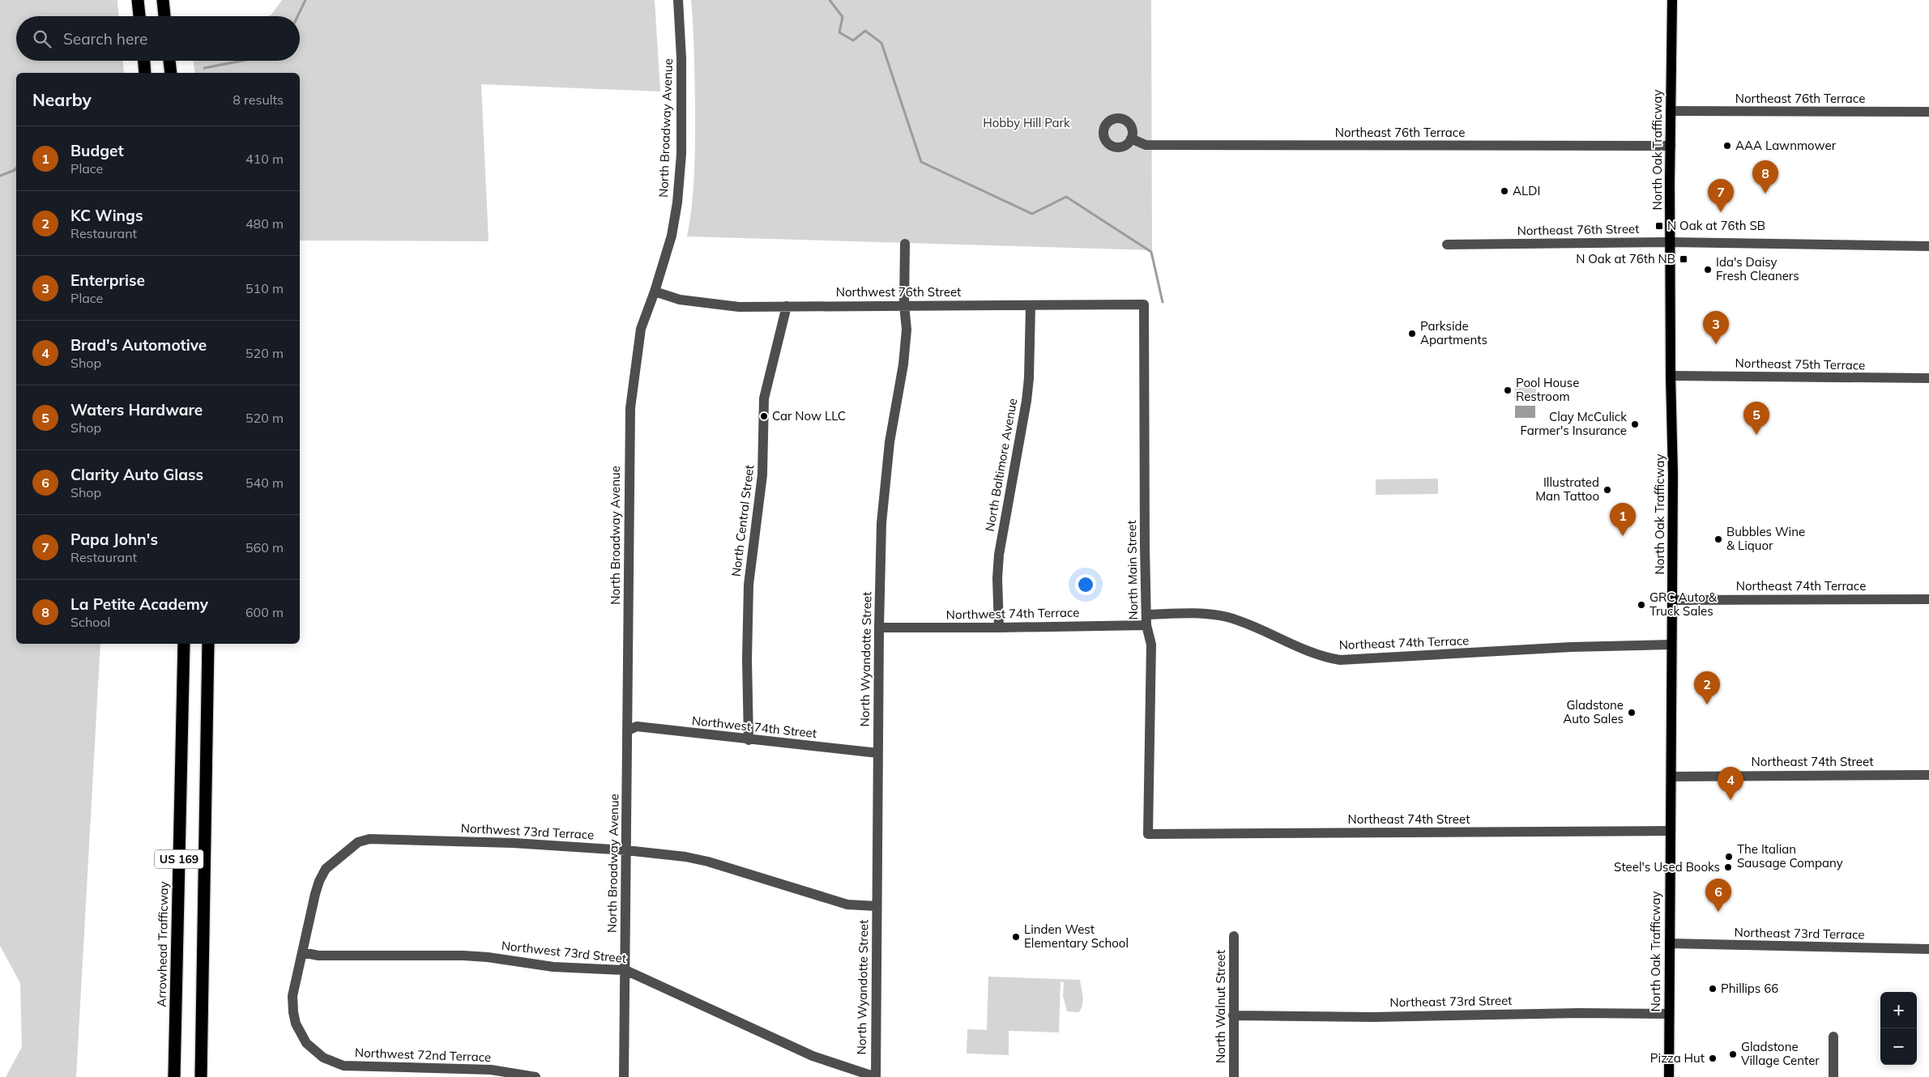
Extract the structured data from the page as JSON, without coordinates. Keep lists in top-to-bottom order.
{
  "streets": {
    "highway": ["US 169", "Arrowhead Trafficway"],
    "main road": ["North Oak Trafficway"],
    "street": [
      "Northeast 76th Terrace",
      "North Broadway Avenue",
      "Northeast 76th Street",
      "Northwest 76th Street",
      "Northeast 75th Terrace",
      "North Baltimore Avenue",
      "North Central Street",
      "North Main Street",
      "Northeast 74th Terrace",
      "Northwest 74th Terrace",
      "North Wyandotte Street",
      "Northwest 74th Street",
      "Northeast 74th Street",
      "Northwest 73rd Terrace",
      "Northeast 73rd Terrace",
      "Northwest 73rd Street",
      "Northeast 73rd Street",
      "North Walnut Street",
      "Northwest 72nd Terrace"
    ]
  },
  "crossings": [
    ["Northeast 76th Terrace", "North Oak Trafficway"],
    ["North Broadway Avenue", "Northwest 76th Street"],
    ["North Broadway Avenue", "Northwest 74th Street"],
    ["North Broadway Avenue", "Northwest 73rd Terrace"],
    ["North Broadway Avenue", "Northwest 73rd Street"],
    ["North Oak Trafficway", "Northeast 76th Street"],
    ["North Oak Trafficway", "Northeast 75th Terrace"],
    ["North Oak Trafficway", "Northeast 74th Terrace"],
    ["North Oak Trafficway", "Northeast 74th Street"],
    ["North Oak Trafficway", "Northeast 73rd Terrace"],
    ["North Oak Trafficway", "Northeast 73rd Street"],
    ["Northwest 76th Street", "North Baltimore Avenue"],
    ["Northwest 76th Street", "North Central Street"],
    ["Northwest 76th Street", "North Main Street"],
    ["Northwest 76th Street", "North Wyandotte Street"],
    ["North Baltimore Avenue", "Northwest 74th Terrace"],
    ["North Central Street", "Northwest 74th Street"],
    ["North Main Street", "Northeast 74th Terrace"],
    ["North Main Street", "Northwest 74th Terrace"],
    ["North Main Street", "Northeast 74th Street"],
    ["Northeast 74th Terrace", "Northwest 74th Terrace"],
    ["Northwest 74th Terrace", "North Wyandotte Street"],
    ["North Wyandotte Street", "Northwest 74th Street"],
    ["North Wyandotte Street", "Northwest 73rd Terrace"],
    ["North Wyandotte Street", "Northwest 73rd Street"],
    ["Northwest 73rd Terrace", "Northwest 73rd Street"],
    ["Northwest 73rd Terrace", "Northwest 72nd Terrace"],
    ["Northwest 73rd Street", "Northwest 72nd Terrace"],
    ["Northeast 73rd Street", "North Walnut Street"]
  ],
  "parks": ["Hobby Hill Park"],
  "places": {
    "other": [
      "AAA Lawnmower",
      "ALDI",
      "Ida's Daisy Fresh Cleaners",
      "Parkside Apartments",
      "Pool House Restroom",
      "Car Now LLC",
      "Clay McCulick Farmer's Insurance",
      "Illustrated Man Tattoo",
      "Bubbles Wine & Liquor",
      "GRC Auto & Truck Sales",
      "Gladstone Auto Sales",
      "The Italian Sausage Company",
      "Steel's Used Books",
      "Linden West Elementary School",
      "Phillips 66",
      "Gladstone Village Center",
      "Pizza Hut"
    ],
    "transit": ["N Oak at 76th SB", "N Oak at 76th NB"]
  },
  "page": {
    "search": "Search here",
    "heading": ["Nearby", "8 results"],
    "list": [
      {
        "mark": "1",
        "name": "Budget",
        "note": "Place",
        "value": "410 m"
      },
      {
        "mark": "2",
        "name": "KC Wings",
        "note": "Restaurant",
        "value": "480 m"
      },
      {
        "mark": "3",
        "name": "Enterprise",
        "note": "Place",
        "value": "510 m"
      },
      {
        "mark": "4",
        "name": "Brad's Automotive",
        "note": "Shop",
        "value": "520 m"
      },
      {
        "mark": "5",
        "name": "Waters Hardware",
        "note": "Shop",
        "value": "520 m"
      },
      {
        "mark": "6",
        "name": "Clarity Auto Glass",
        "note": "Shop",
        "value": "540 m"
      },
      {
        "mark": "7",
        "name": "Papa John's",
        "note": "Restaurant",
        "value": "560 m"
      },
      {
        "mark": "8",
        "name": "La Petite Academy",
        "note": "School",
        "value": "600 m"
      }
    ],
    "pins": [
      "8",
      "7",
      "3",
      "5",
      "1",
      "2",
      "4",
      "6"
    ],
    "map_buttons": ["+", "−"]
  }
}
